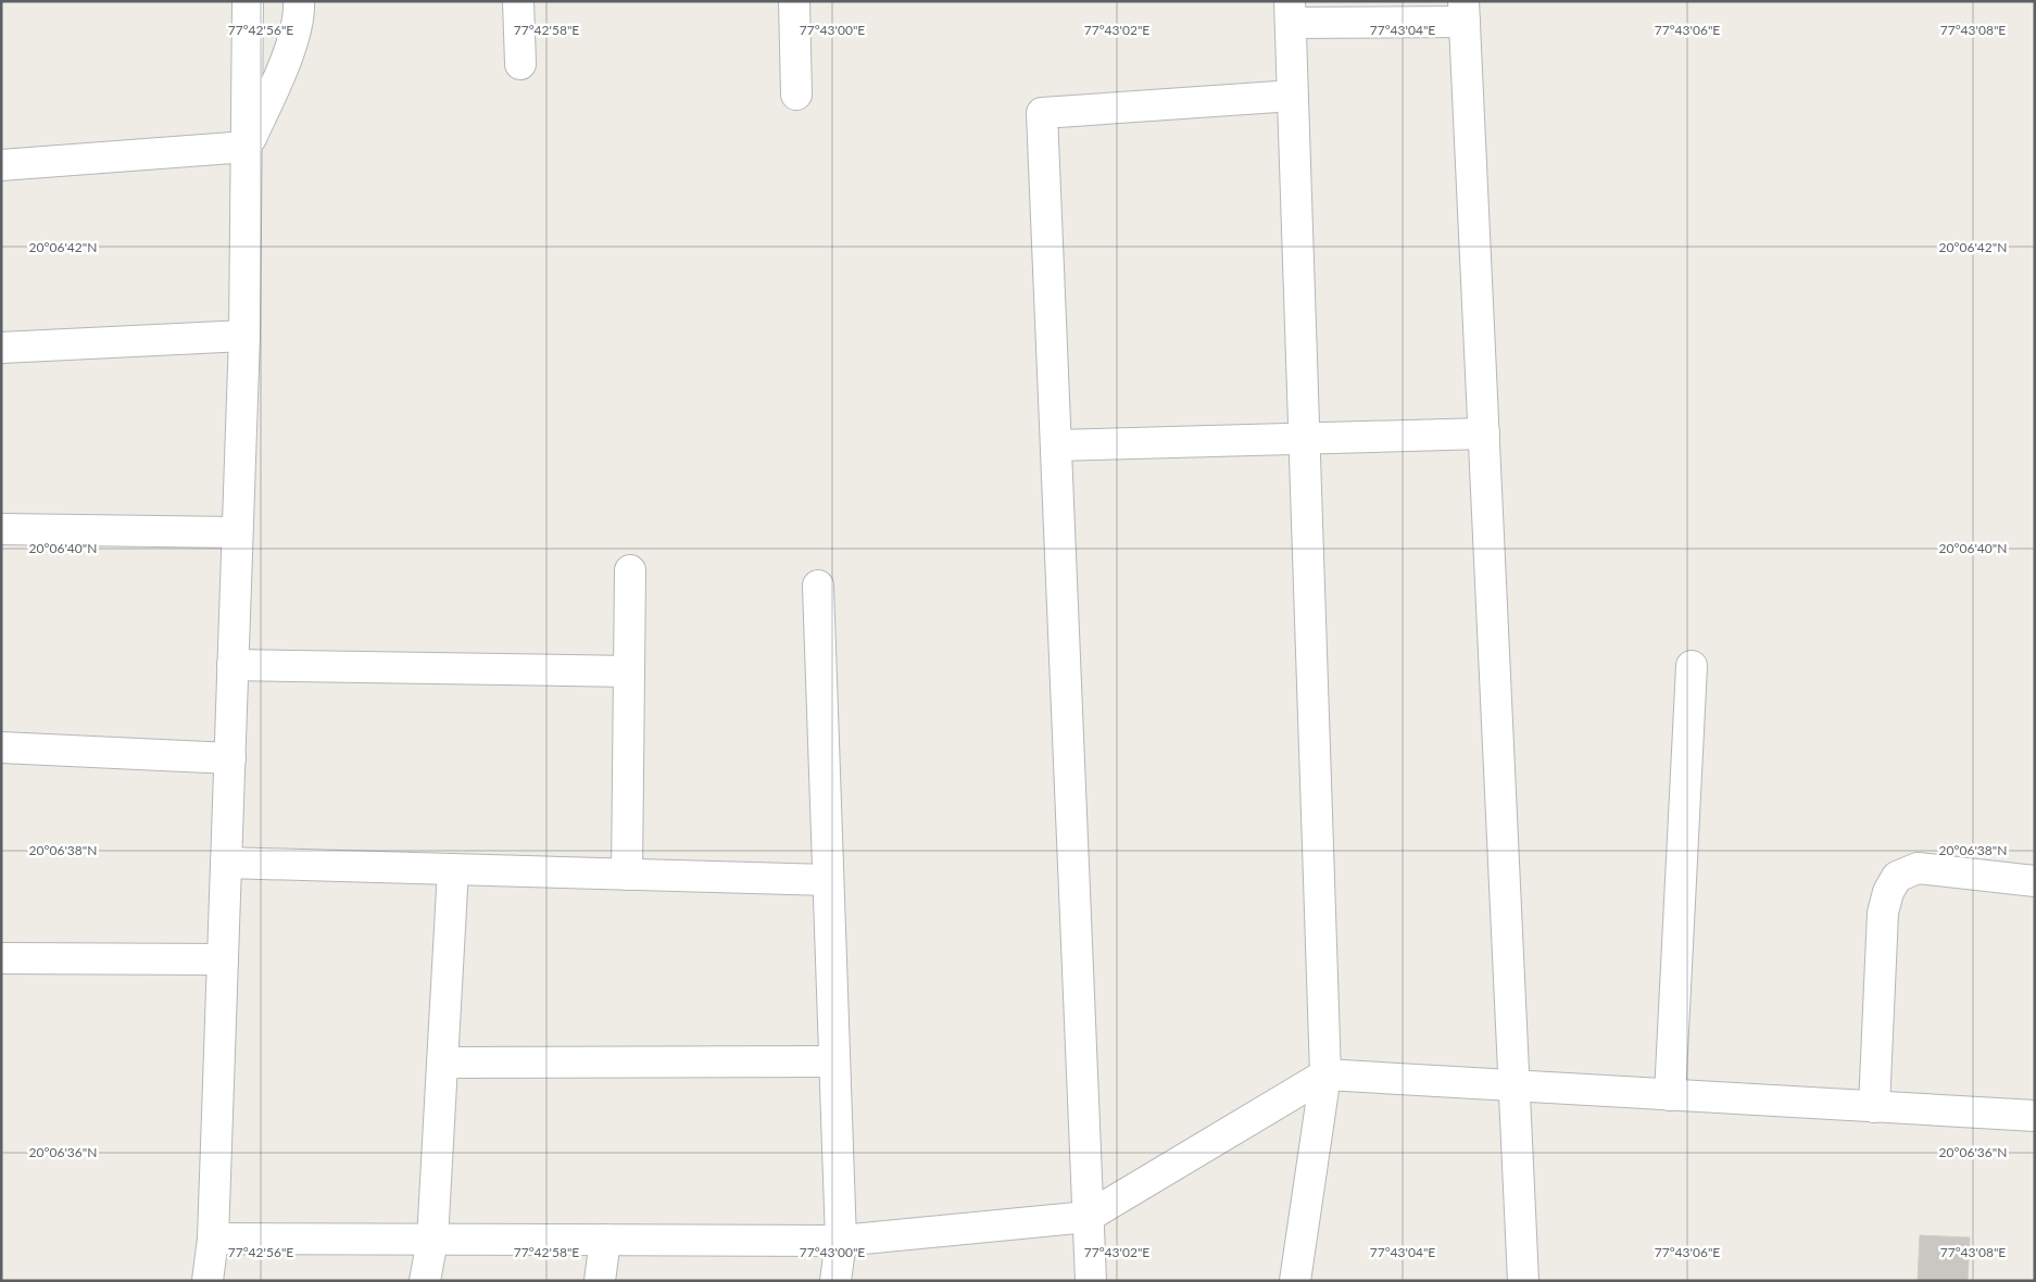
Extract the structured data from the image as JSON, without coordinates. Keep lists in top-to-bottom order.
{
  "coordinates": [
    "77°42'56\"E",
    "77°42'58\"E",
    "77°43'00\"E",
    "77°43'02\"E",
    "77°43'04\"E",
    "77°43'06\"E",
    "77°43'08\"E",
    "20°06'42\"N",
    "20°06'40\"N",
    "20°06'38\"N",
    "20°06'36\"N"
  ]
}
